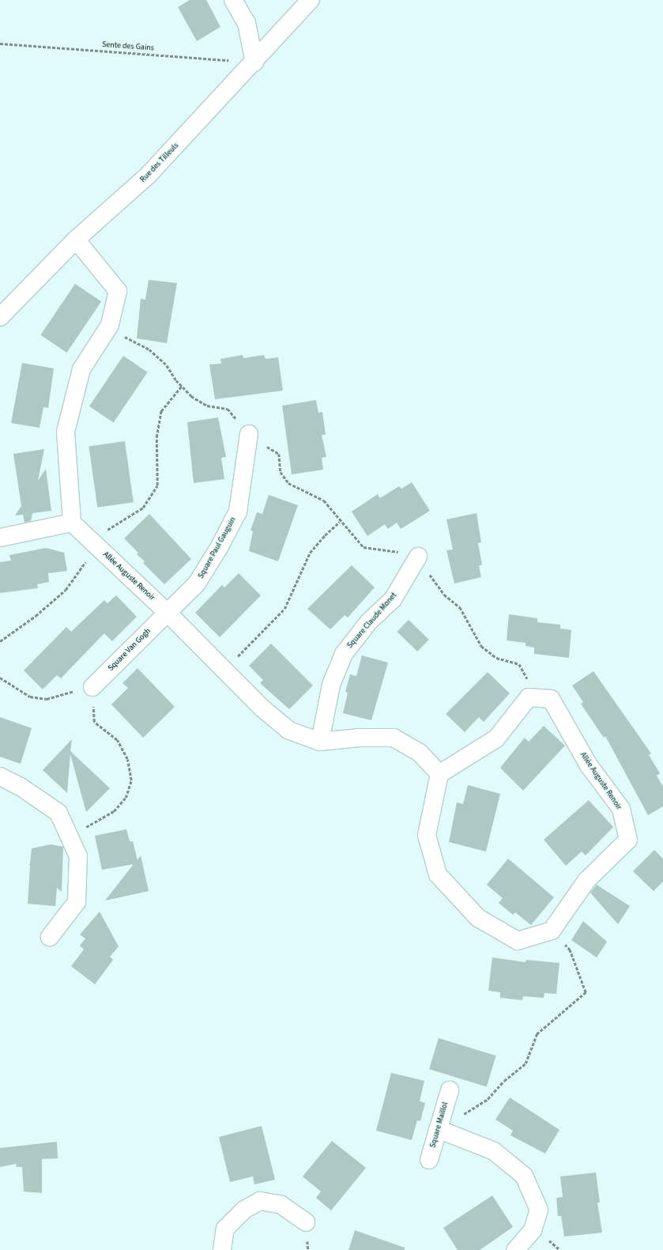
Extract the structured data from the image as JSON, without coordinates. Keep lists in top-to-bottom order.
{
  "streets": {
    "street": [
      "Rue des Tilleuls",
      "Square Paul Gauguin",
      "Allée Auguste Renoir",
      "Square Claude Monet",
      "Square Van Gogh",
      "Square Maillol"
    ],
    "path": ["Sente des Gains"]
  },
  "crossings": [
    ["Sente des Gains", "Rue des Tilleuls"],
    ["Square Paul Gauguin", "Allée Auguste Renoir"],
    ["Square Paul Gauguin", "Square Van Gogh"],
    ["Allée Auguste Renoir", "Square Claude Monet"],
    ["Allée Auguste Renoir", "Square Van Gogh"]
  ]
}
